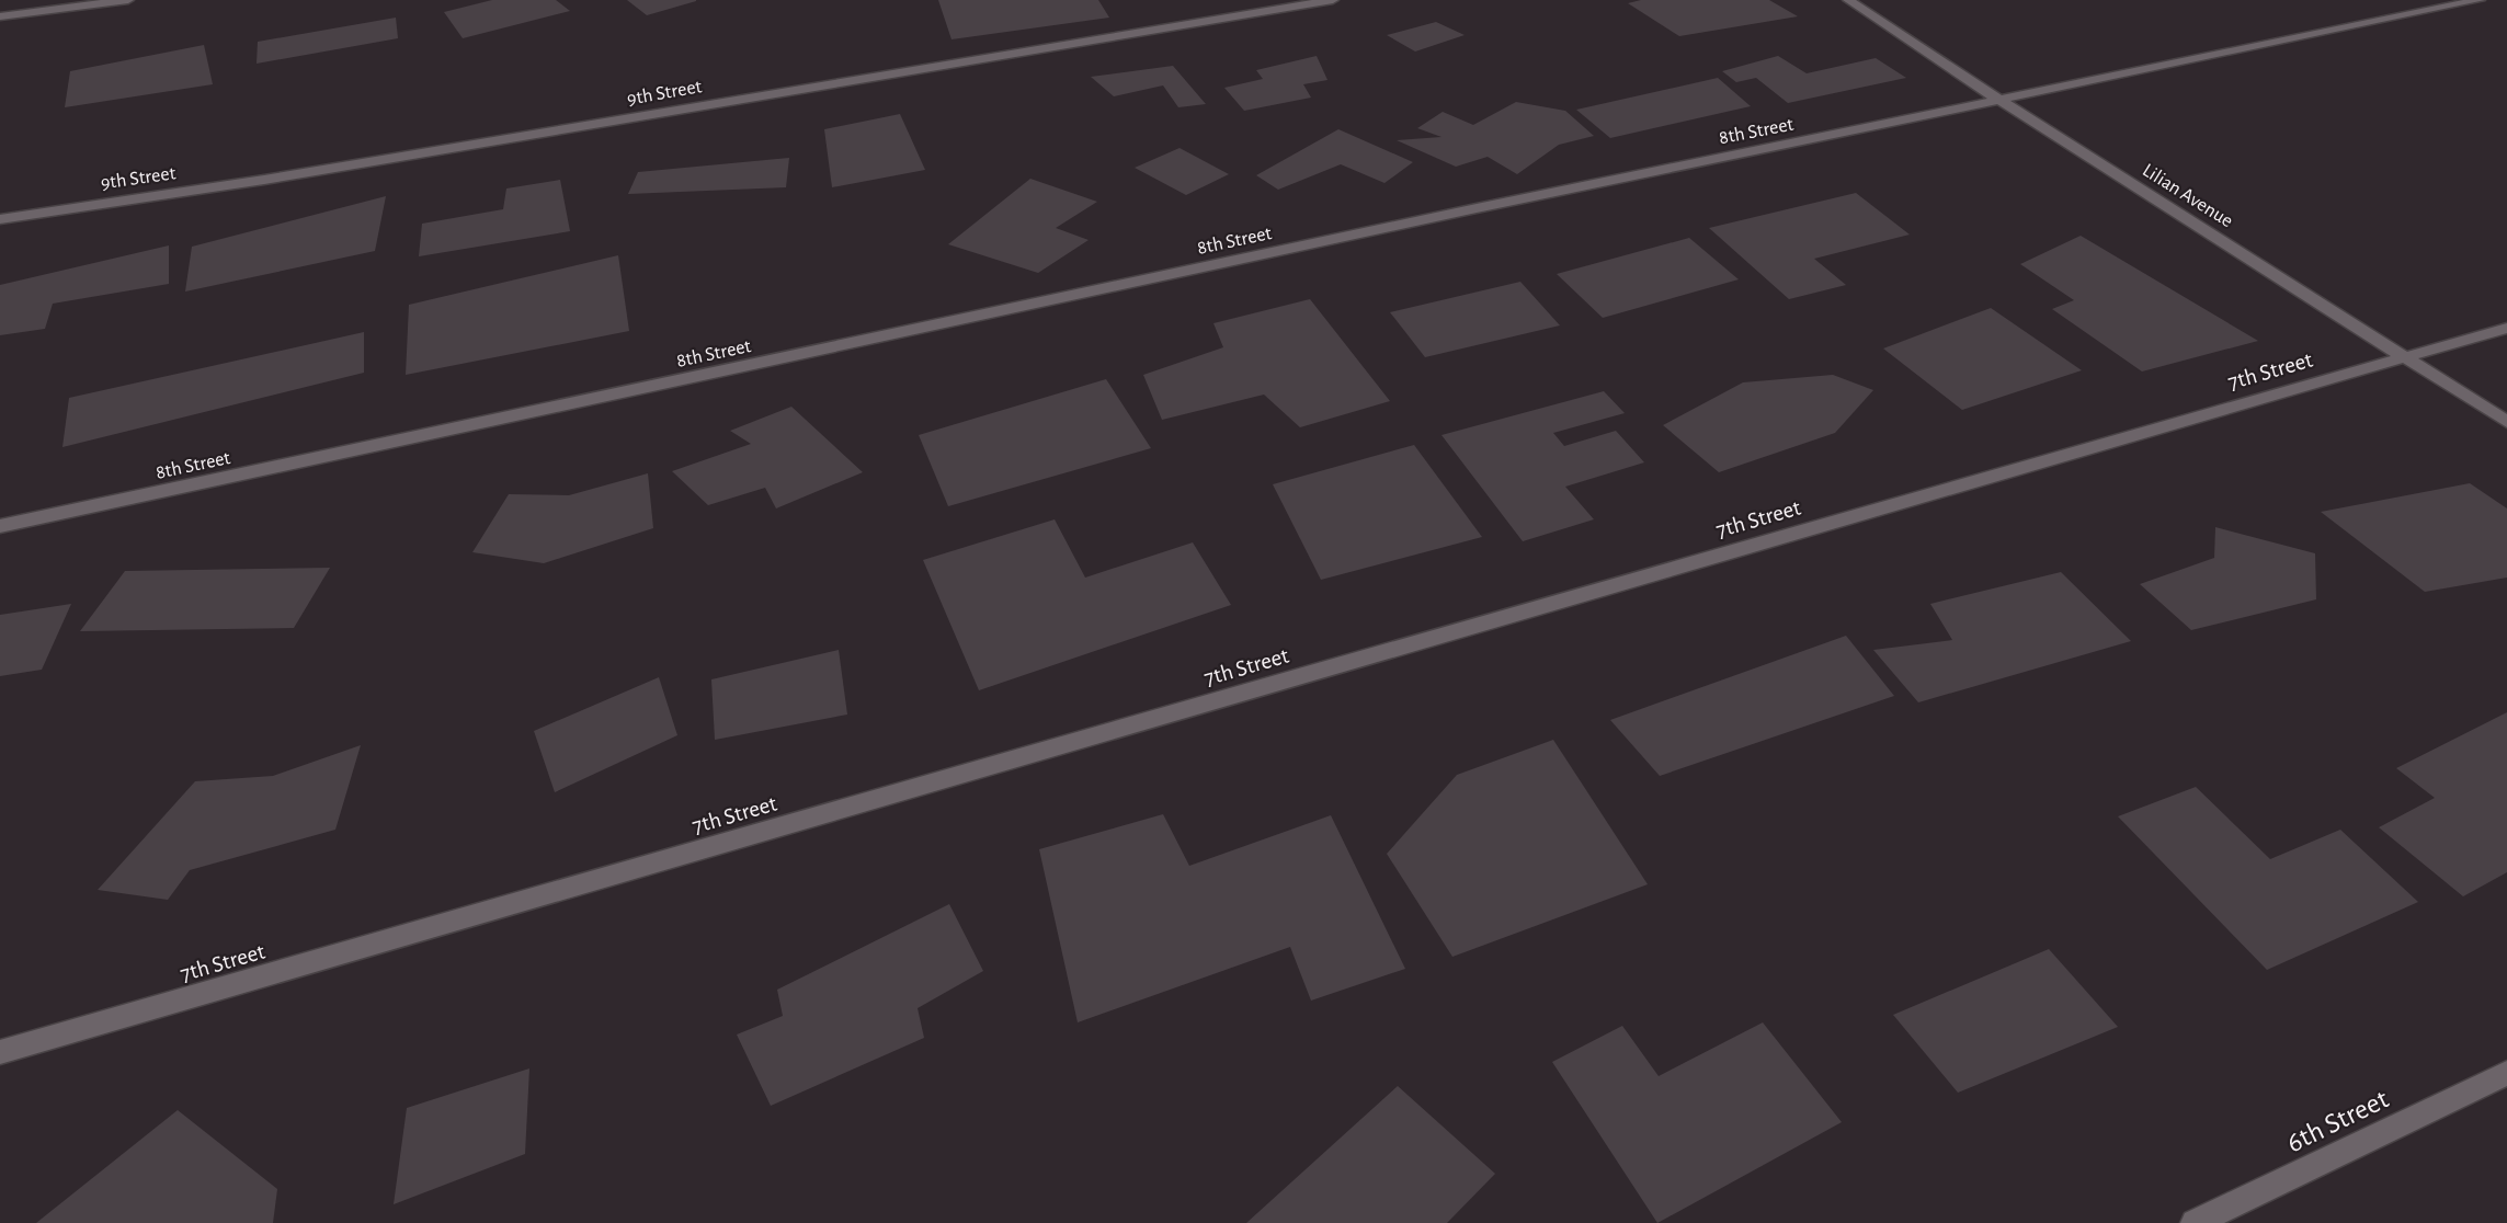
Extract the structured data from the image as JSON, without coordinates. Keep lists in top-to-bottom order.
{
  "streets": {
    "street": [
      "9th Street",
      "8th Street",
      "Lilian Avenue",
      "7th Street",
      "6th Street"
    ]
  },
  "crossings": [
    ["8th Street", "Lilian Avenue"],
    ["Lilian Avenue", "7th Street"]
  ]
}
